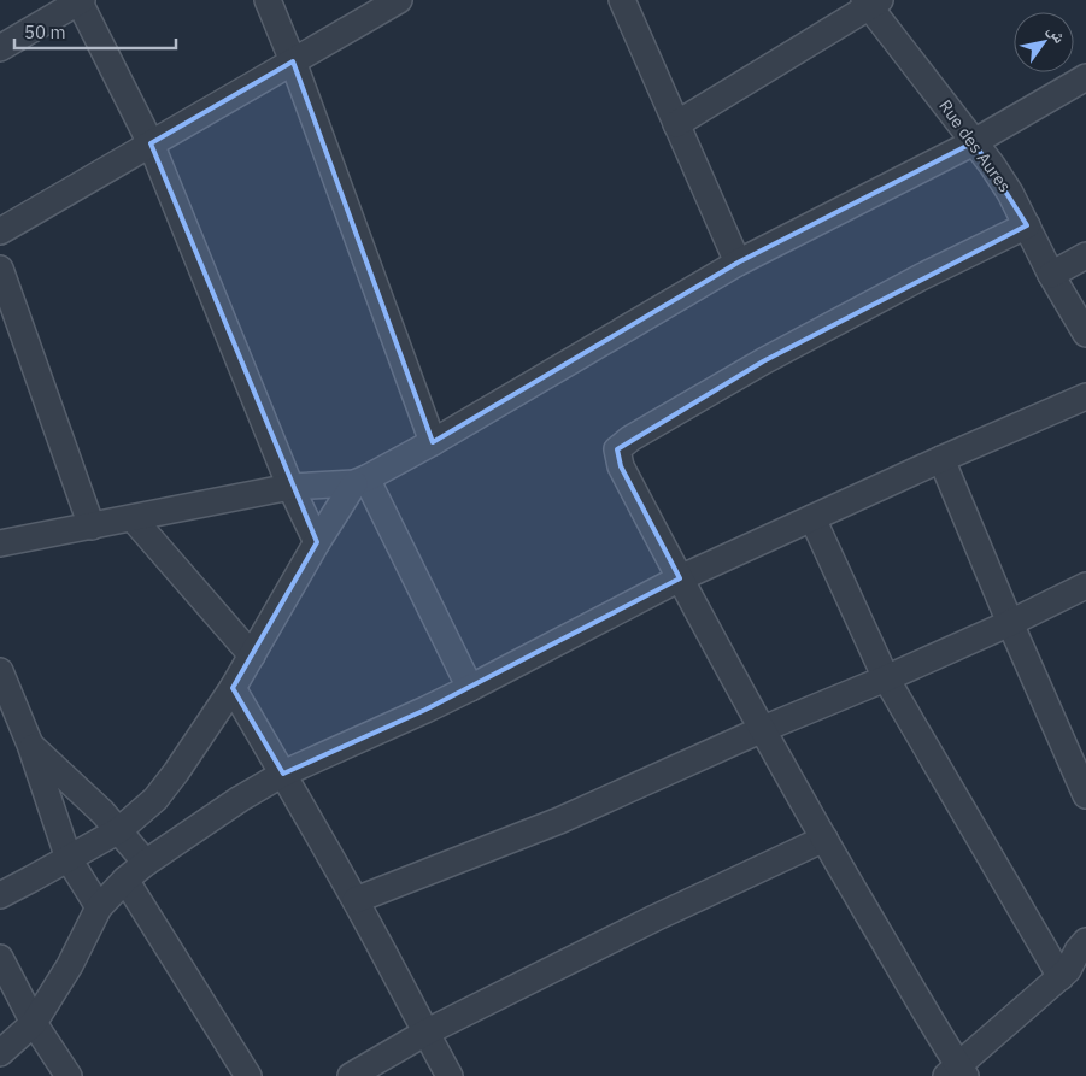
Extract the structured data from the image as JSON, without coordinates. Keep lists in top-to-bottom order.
{
  "streets": {
    "street": ["Rue des Aures"]
  },
  "scale_bar": "50 m",
  "north": "top right"
}
